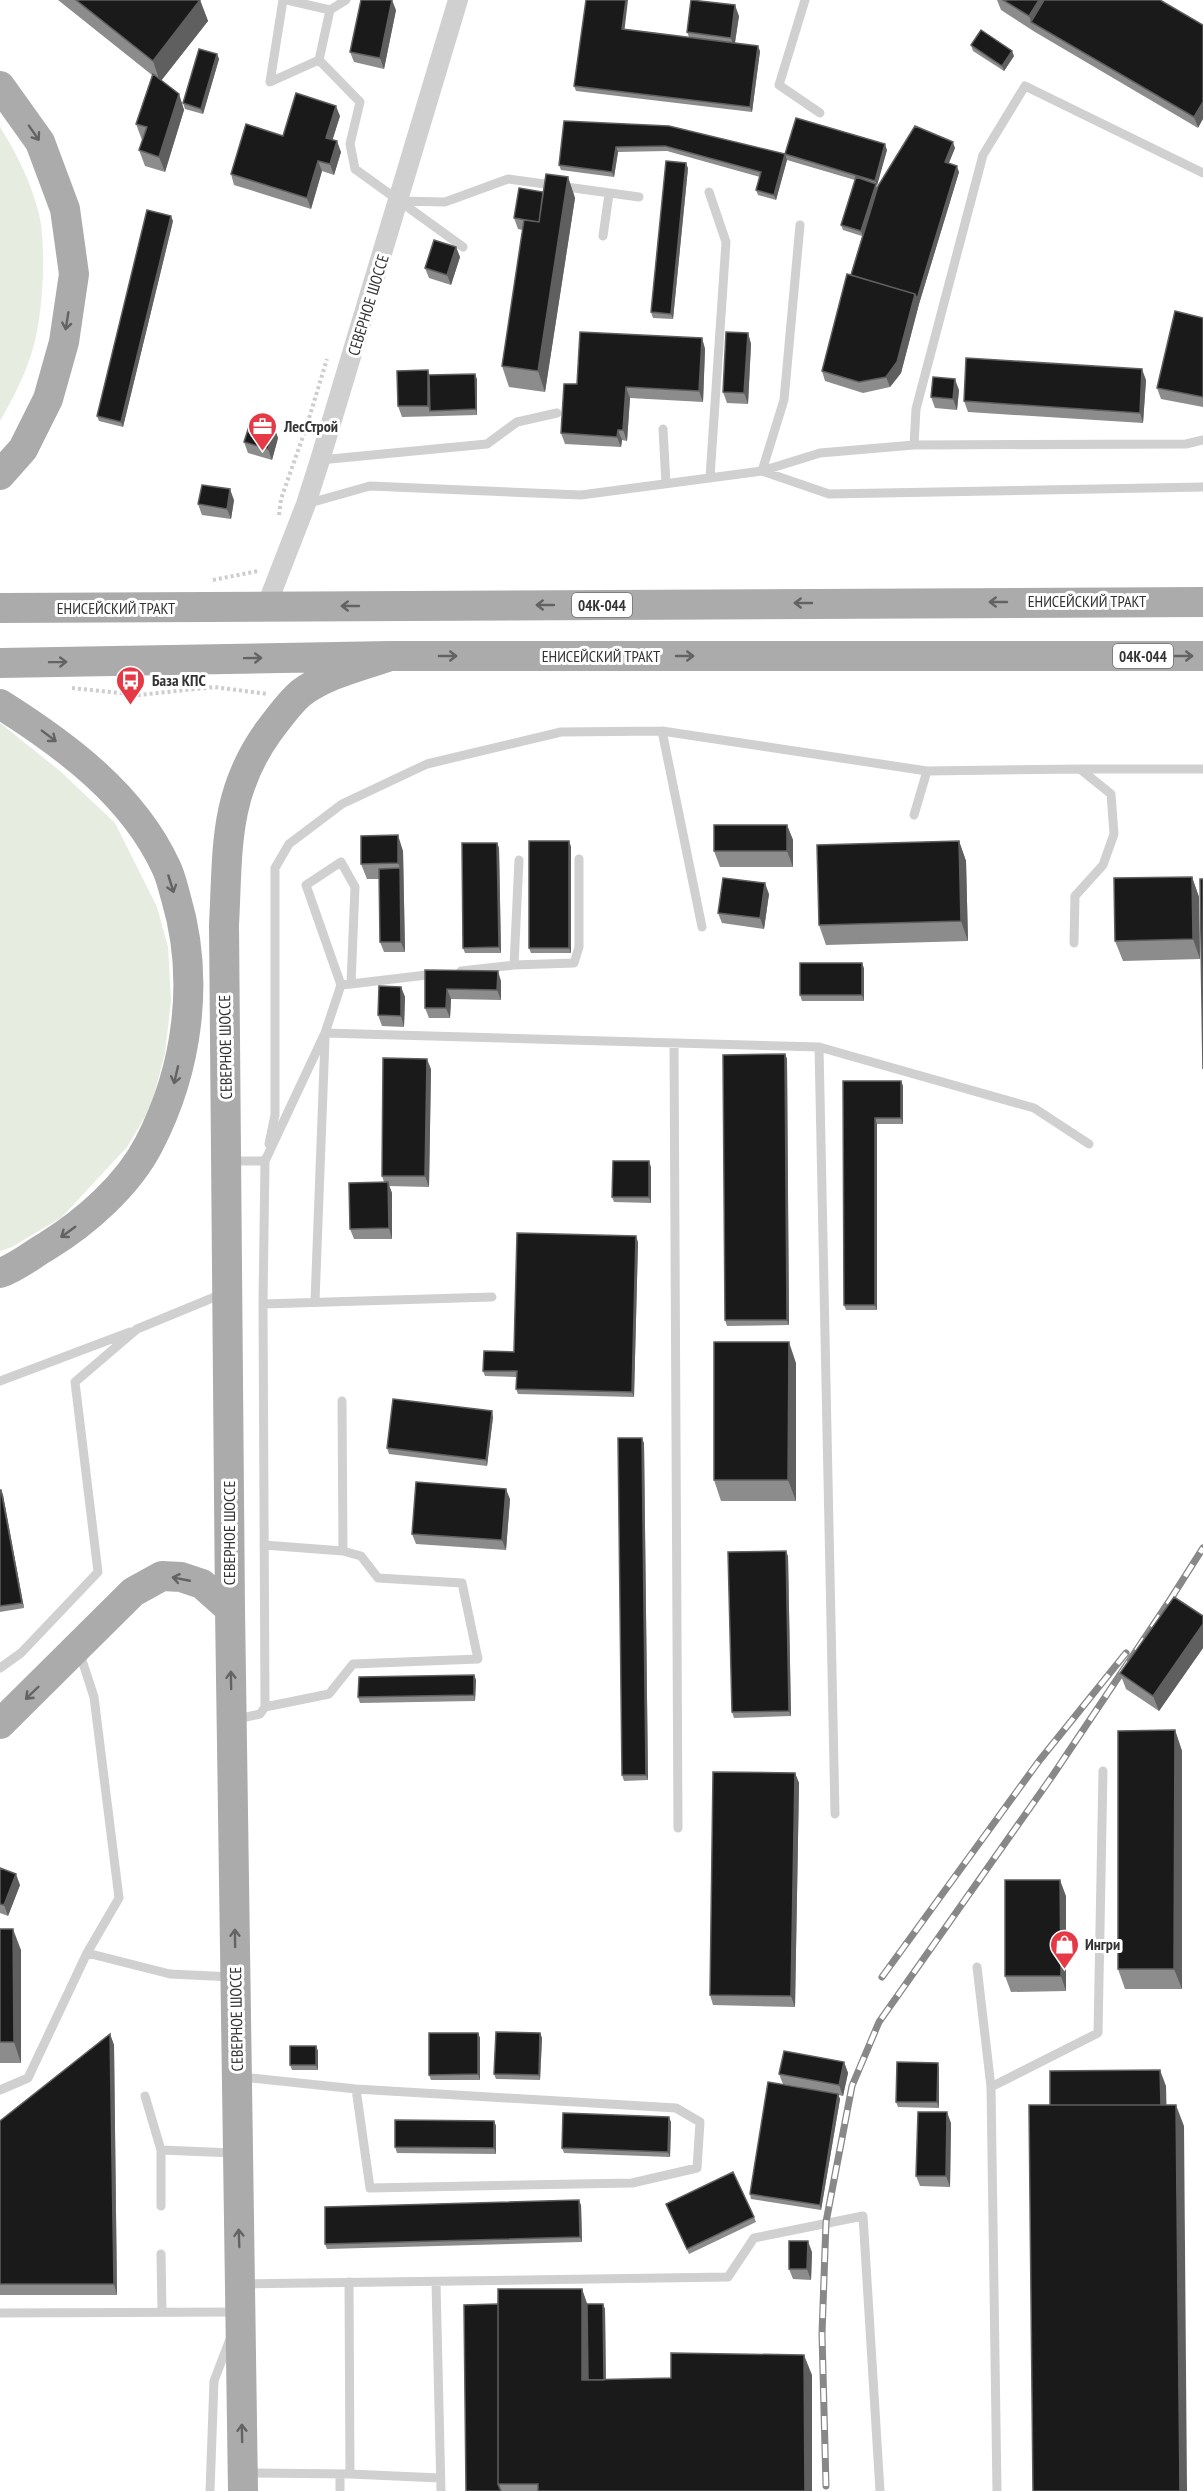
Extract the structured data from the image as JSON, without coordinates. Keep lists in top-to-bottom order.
{
  "streets": {
    "main road": ["СЕВЕРНОЕ ШОССЕ", "ЕНИСЕЙСКИЙ ТРАКТ", "04К-044"]
  },
  "crossings": [
    ["СЕВЕРНОЕ ШОССЕ", "ЕНИСЕЙСКИЙ ТРАКТ"]
  ],
  "places": {
    "office": ["ЛесСтрой"],
    "bus stop": ["База КПС"],
    "shop": ["Ингри"]
  }
}
